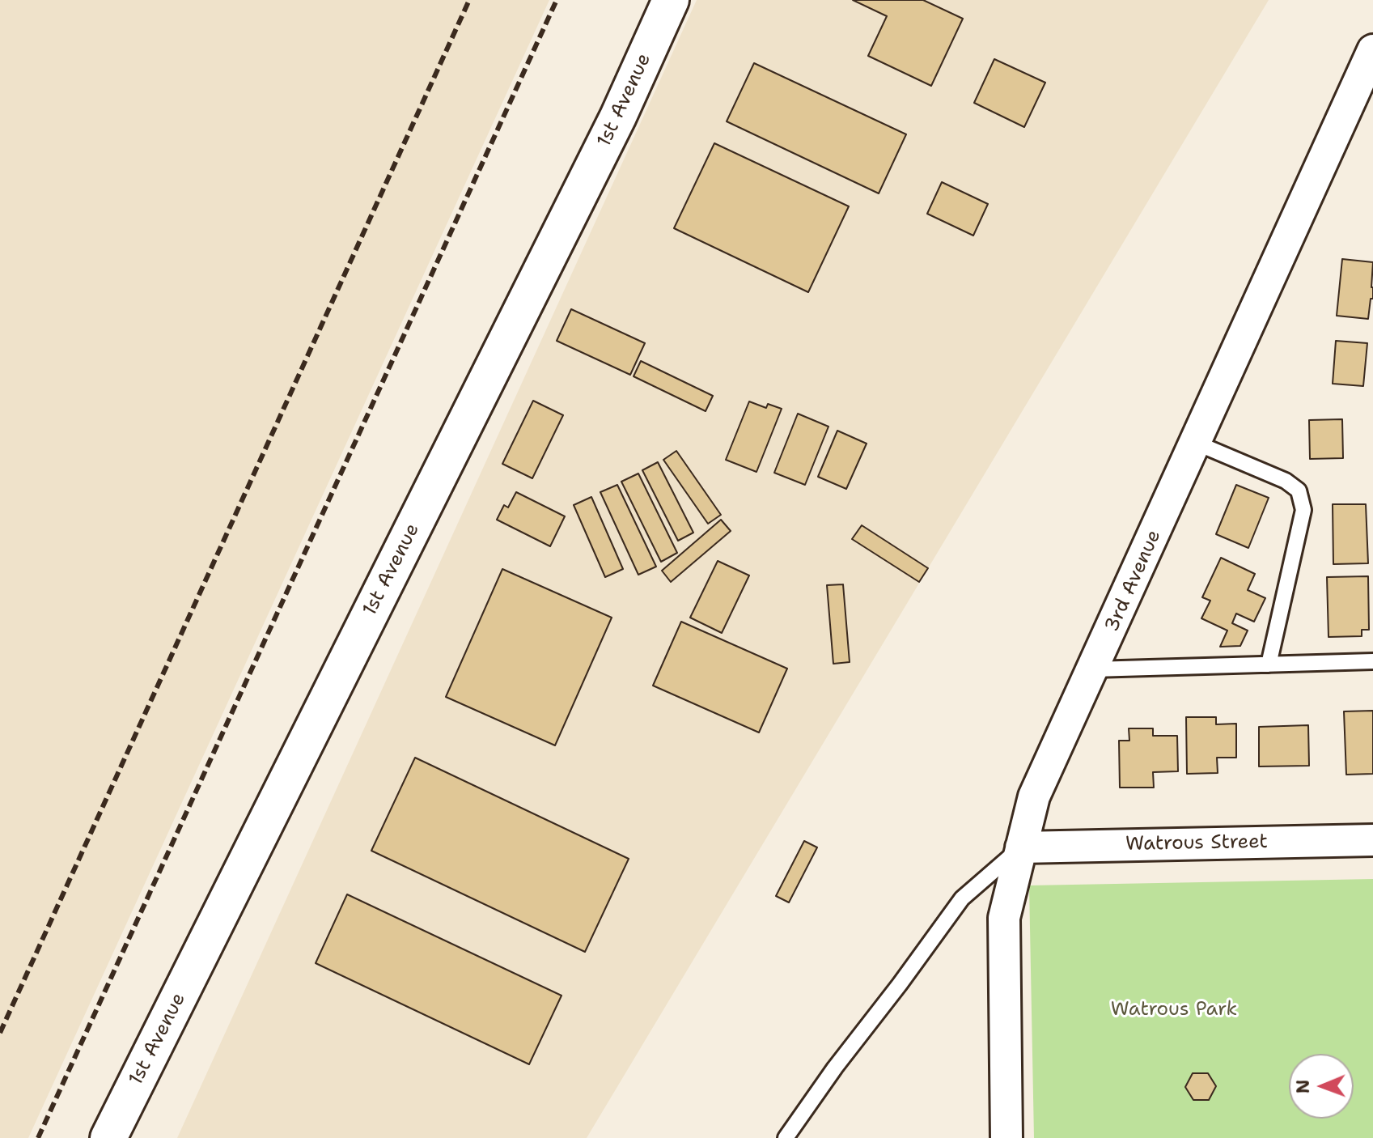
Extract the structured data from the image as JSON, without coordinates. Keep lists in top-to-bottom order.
{
  "streets": {
    "main road": ["1st Avenue"],
    "street": ["3rd Avenue", "Watrous Street"]
  },
  "crossings": [
    ["3rd Avenue", "Watrous Street"]
  ],
  "parks": ["Watrous Park"],
  "north": "left"
}
